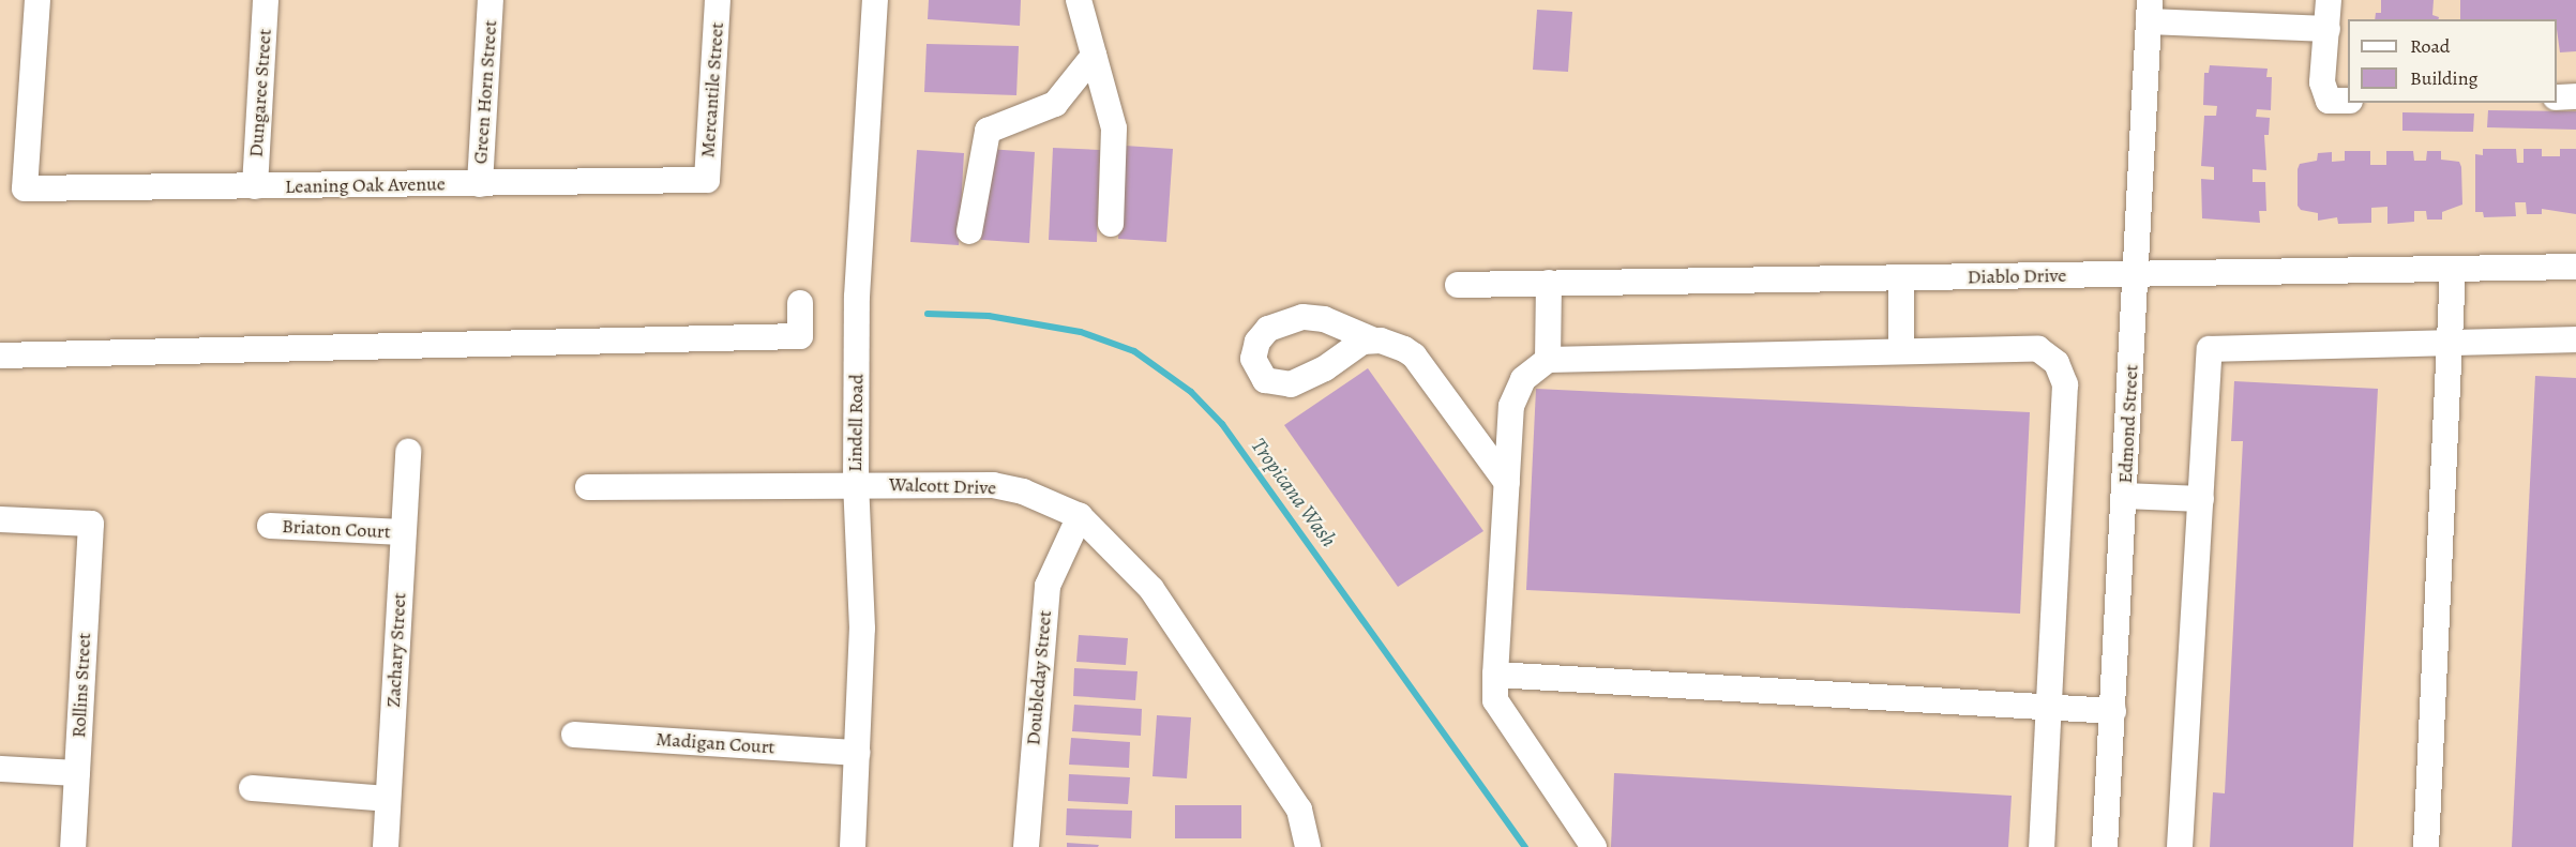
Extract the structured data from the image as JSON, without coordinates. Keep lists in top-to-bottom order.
{
  "streets": {
    "street": [
      "Mercantile Street",
      "Green Horn Street",
      "Dungaree Street",
      "Leaning Oak Avenue",
      "Diablo Drive",
      "Lindell Road",
      "Edmond Street",
      "Walcott Drive",
      "Briaton Court",
      "Zachary Street",
      "Doubleday Street",
      "Rollins Street",
      "Madigan Court"
    ]
  },
  "crossings": [
    ["Mercantile Street", "Leaning Oak Avenue"],
    ["Green Horn Street", "Leaning Oak Avenue"],
    ["Dungaree Street", "Leaning Oak Avenue"],
    ["Diablo Drive", "Edmond Street"],
    ["Lindell Road", "Walcott Drive"],
    ["Lindell Road", "Madigan Court"],
    ["Walcott Drive", "Doubleday Street"],
    ["Briaton Court", "Zachary Street"]
  ],
  "water": ["Tropicana Wash"],
  "legend": ["Road", "Building"]
}
